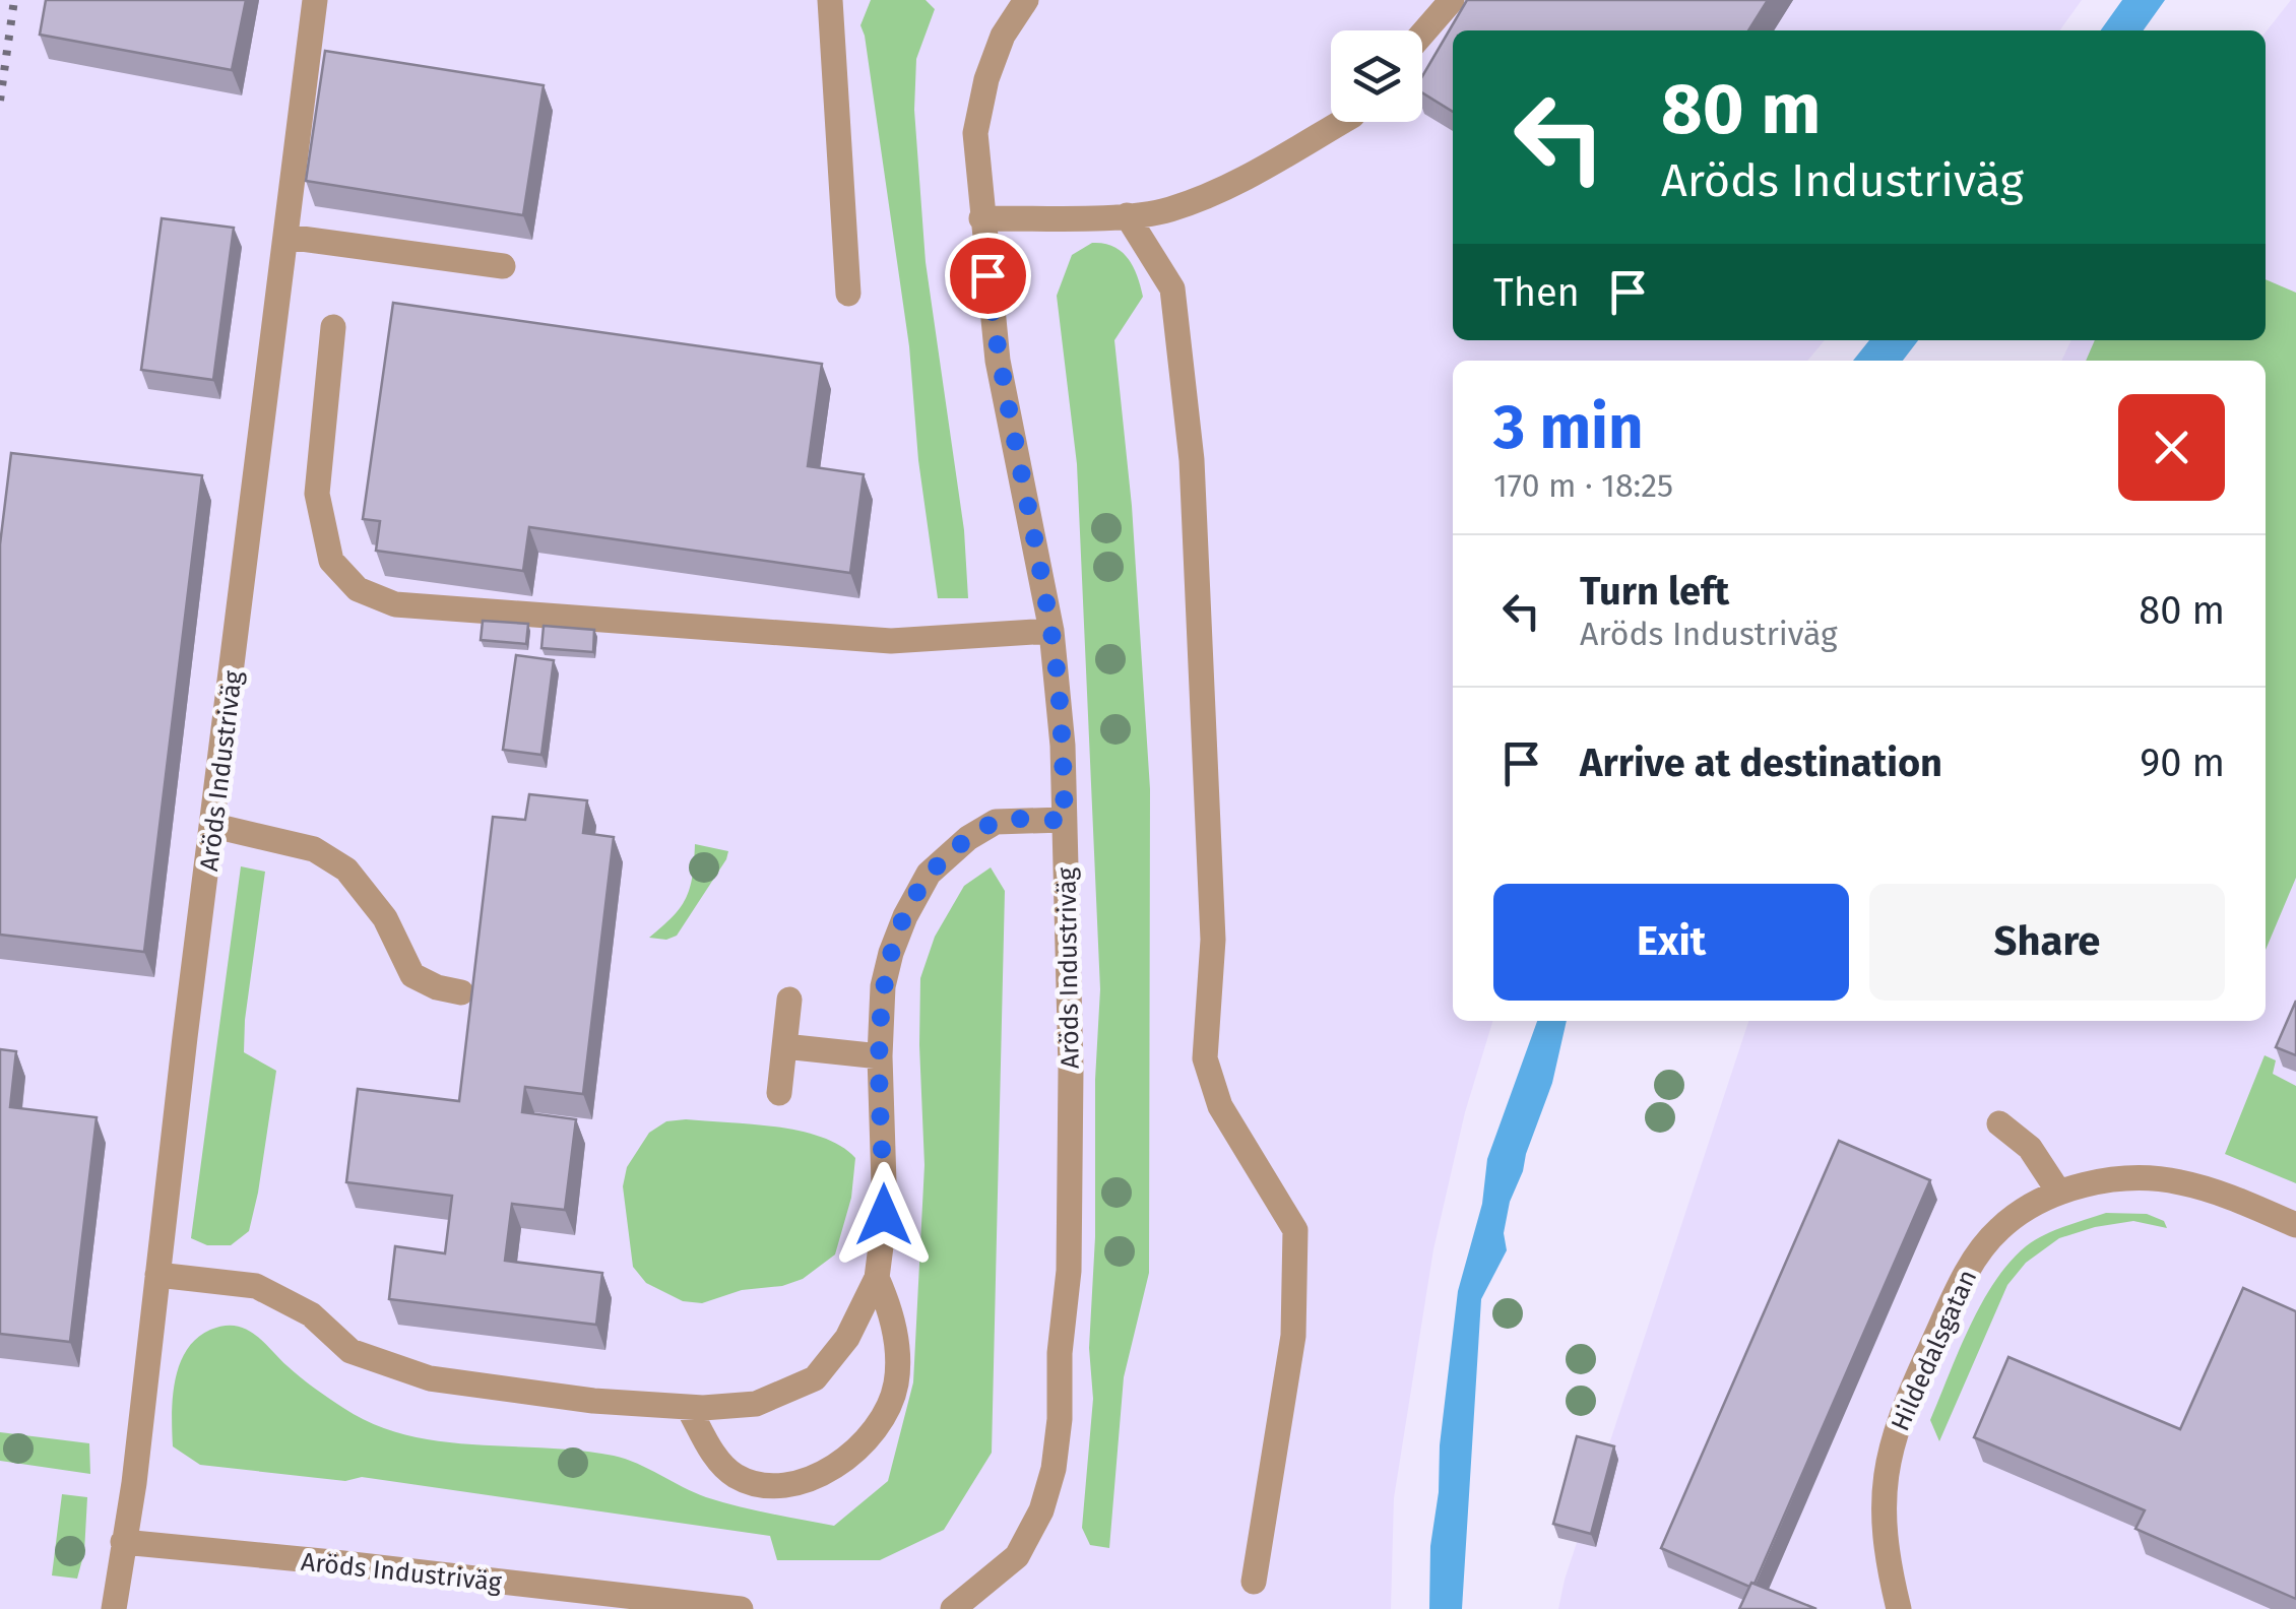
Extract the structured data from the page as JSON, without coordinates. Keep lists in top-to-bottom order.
{
  "streets": {
    "street": ["Aröds Industriväg", "Hildedalsgatan"]
  },
  "page": {
    "turn": ["80 m", "Aröds Industriväg"],
    "then": "Then",
    "heading": ["3 min", "170 m · 18:25"],
    "list": [
      {
        "name": "Turn left",
        "note": "Aröds Industriväg",
        "value": "80 m"
      },
      {
        "name": "Arrive at destination",
        "value": "90 m"
      }
    ],
    "buttons": ["Exit", "Share"]
  }
}
